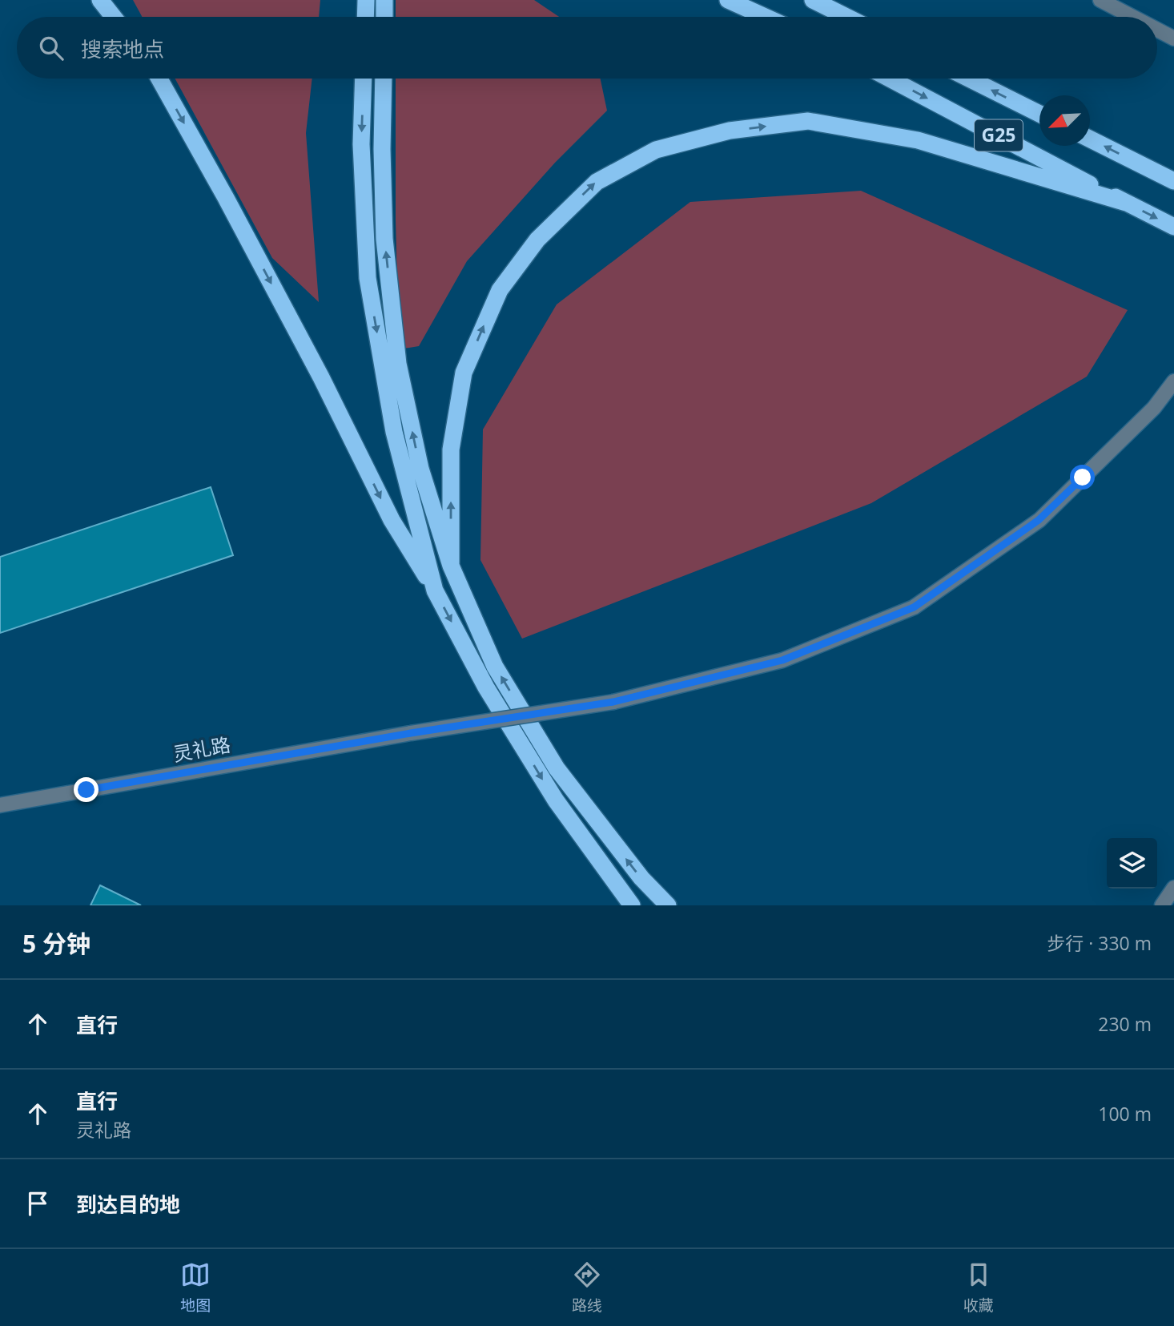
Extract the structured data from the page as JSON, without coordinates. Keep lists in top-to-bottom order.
{
  "streets": {
    "highway": ["G25"],
    "street": ["灵礼路"]
  },
  "north": "bottom left",
  "page": {
    "search": "搜索地点",
    "heading": ["5 分钟", "步行 · 330 m"],
    "list": [
      ["直行", "230 m"],
      ["直行", "灵礼路", "100 m"],
      "到达目的地"
    ],
    "nav": ["地图", "路线", "收藏"]
  }
}
